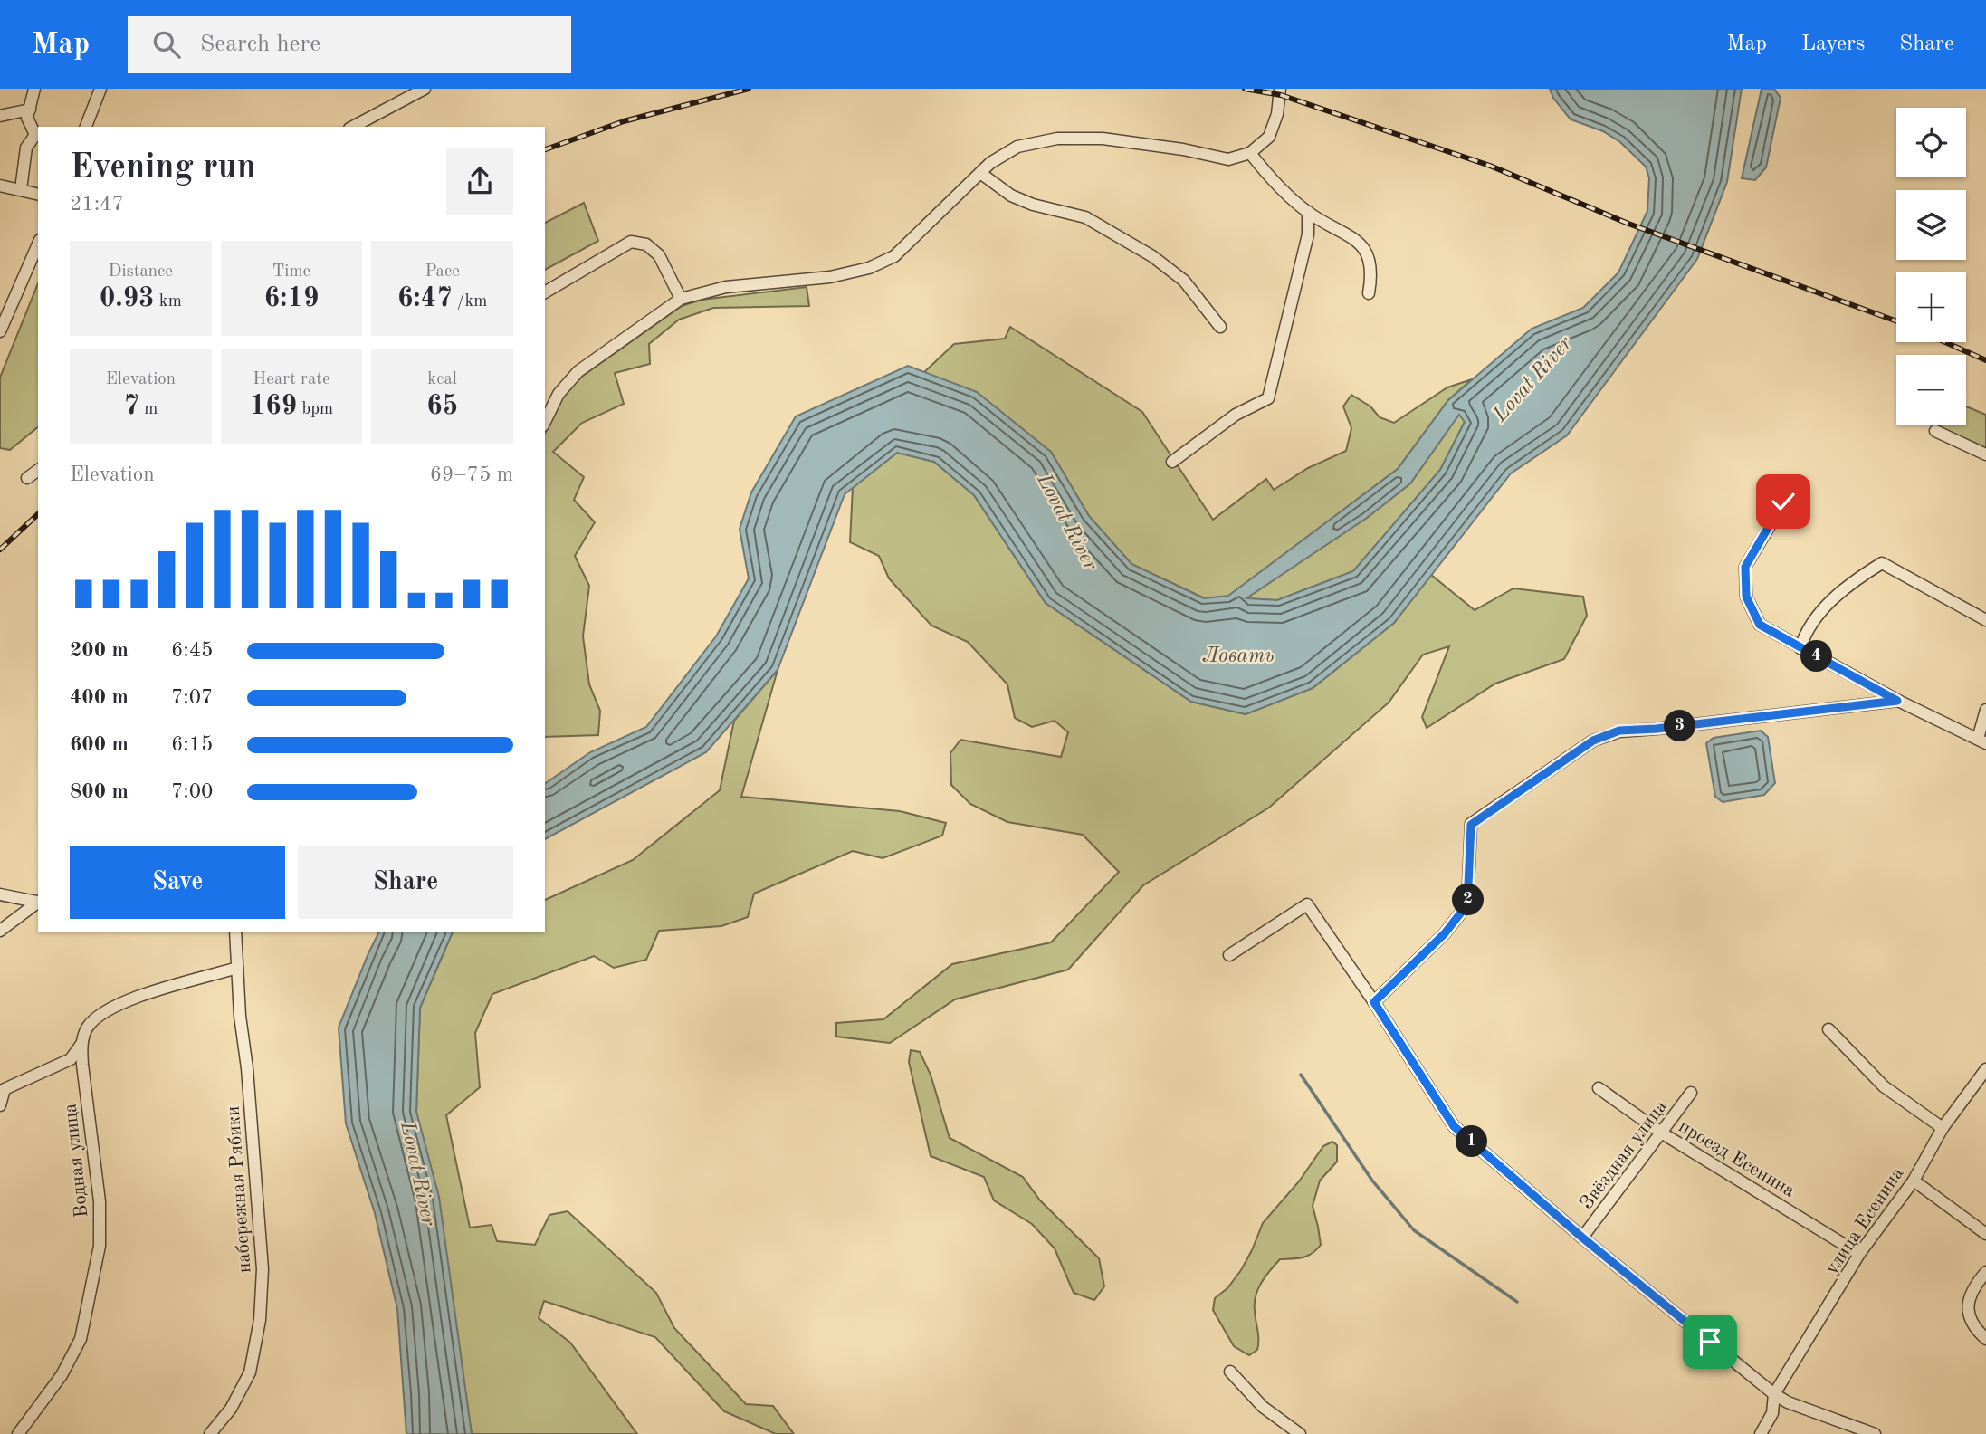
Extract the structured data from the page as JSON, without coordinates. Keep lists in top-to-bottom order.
{
  "streets": {
    "street": [
      "Звёздная улица",
      "проезд Есенина",
      "Водная улица",
      "набережная Рябики",
      "улица Есенина"
    ]
  },
  "crossings": [
    ["Звёздная улица", "проезд Есенина"],
    ["проезд Есенина", "улица Есенина"]
  ],
  "water": ["Lovat River", "Ловать"],
  "page": {
    "header": "Map",
    "search": "Search here",
    "nav": ["Map", "Layers", "Share"],
    "map_buttons": ["+", "−"],
    "heading": ["Evening run", "21:47"],
    "stats": [
      ["Distance", "0.93 km"],
      ["Time", "6:19"],
      ["Pace", "6:47 /km"],
      ["Elevation", "7 m"],
      ["Heart rate", "169 bpm"],
      ["kcal", "65"]
    ],
    "chart": ["Elevation", "69–75 m"],
    "list": [
      {
        "name": "200 m",
        "note": "6:45"
      },
      {
        "name": "400 m",
        "note": "7:07"
      },
      {
        "name": "600 m",
        "note": "6:15"
      },
      {
        "name": "800 m",
        "note": "7:00"
      }
    ],
    "pins": [
      "4",
      "3",
      "2",
      "1"
    ],
    "buttons": ["Save", "Share"]
  }
}
